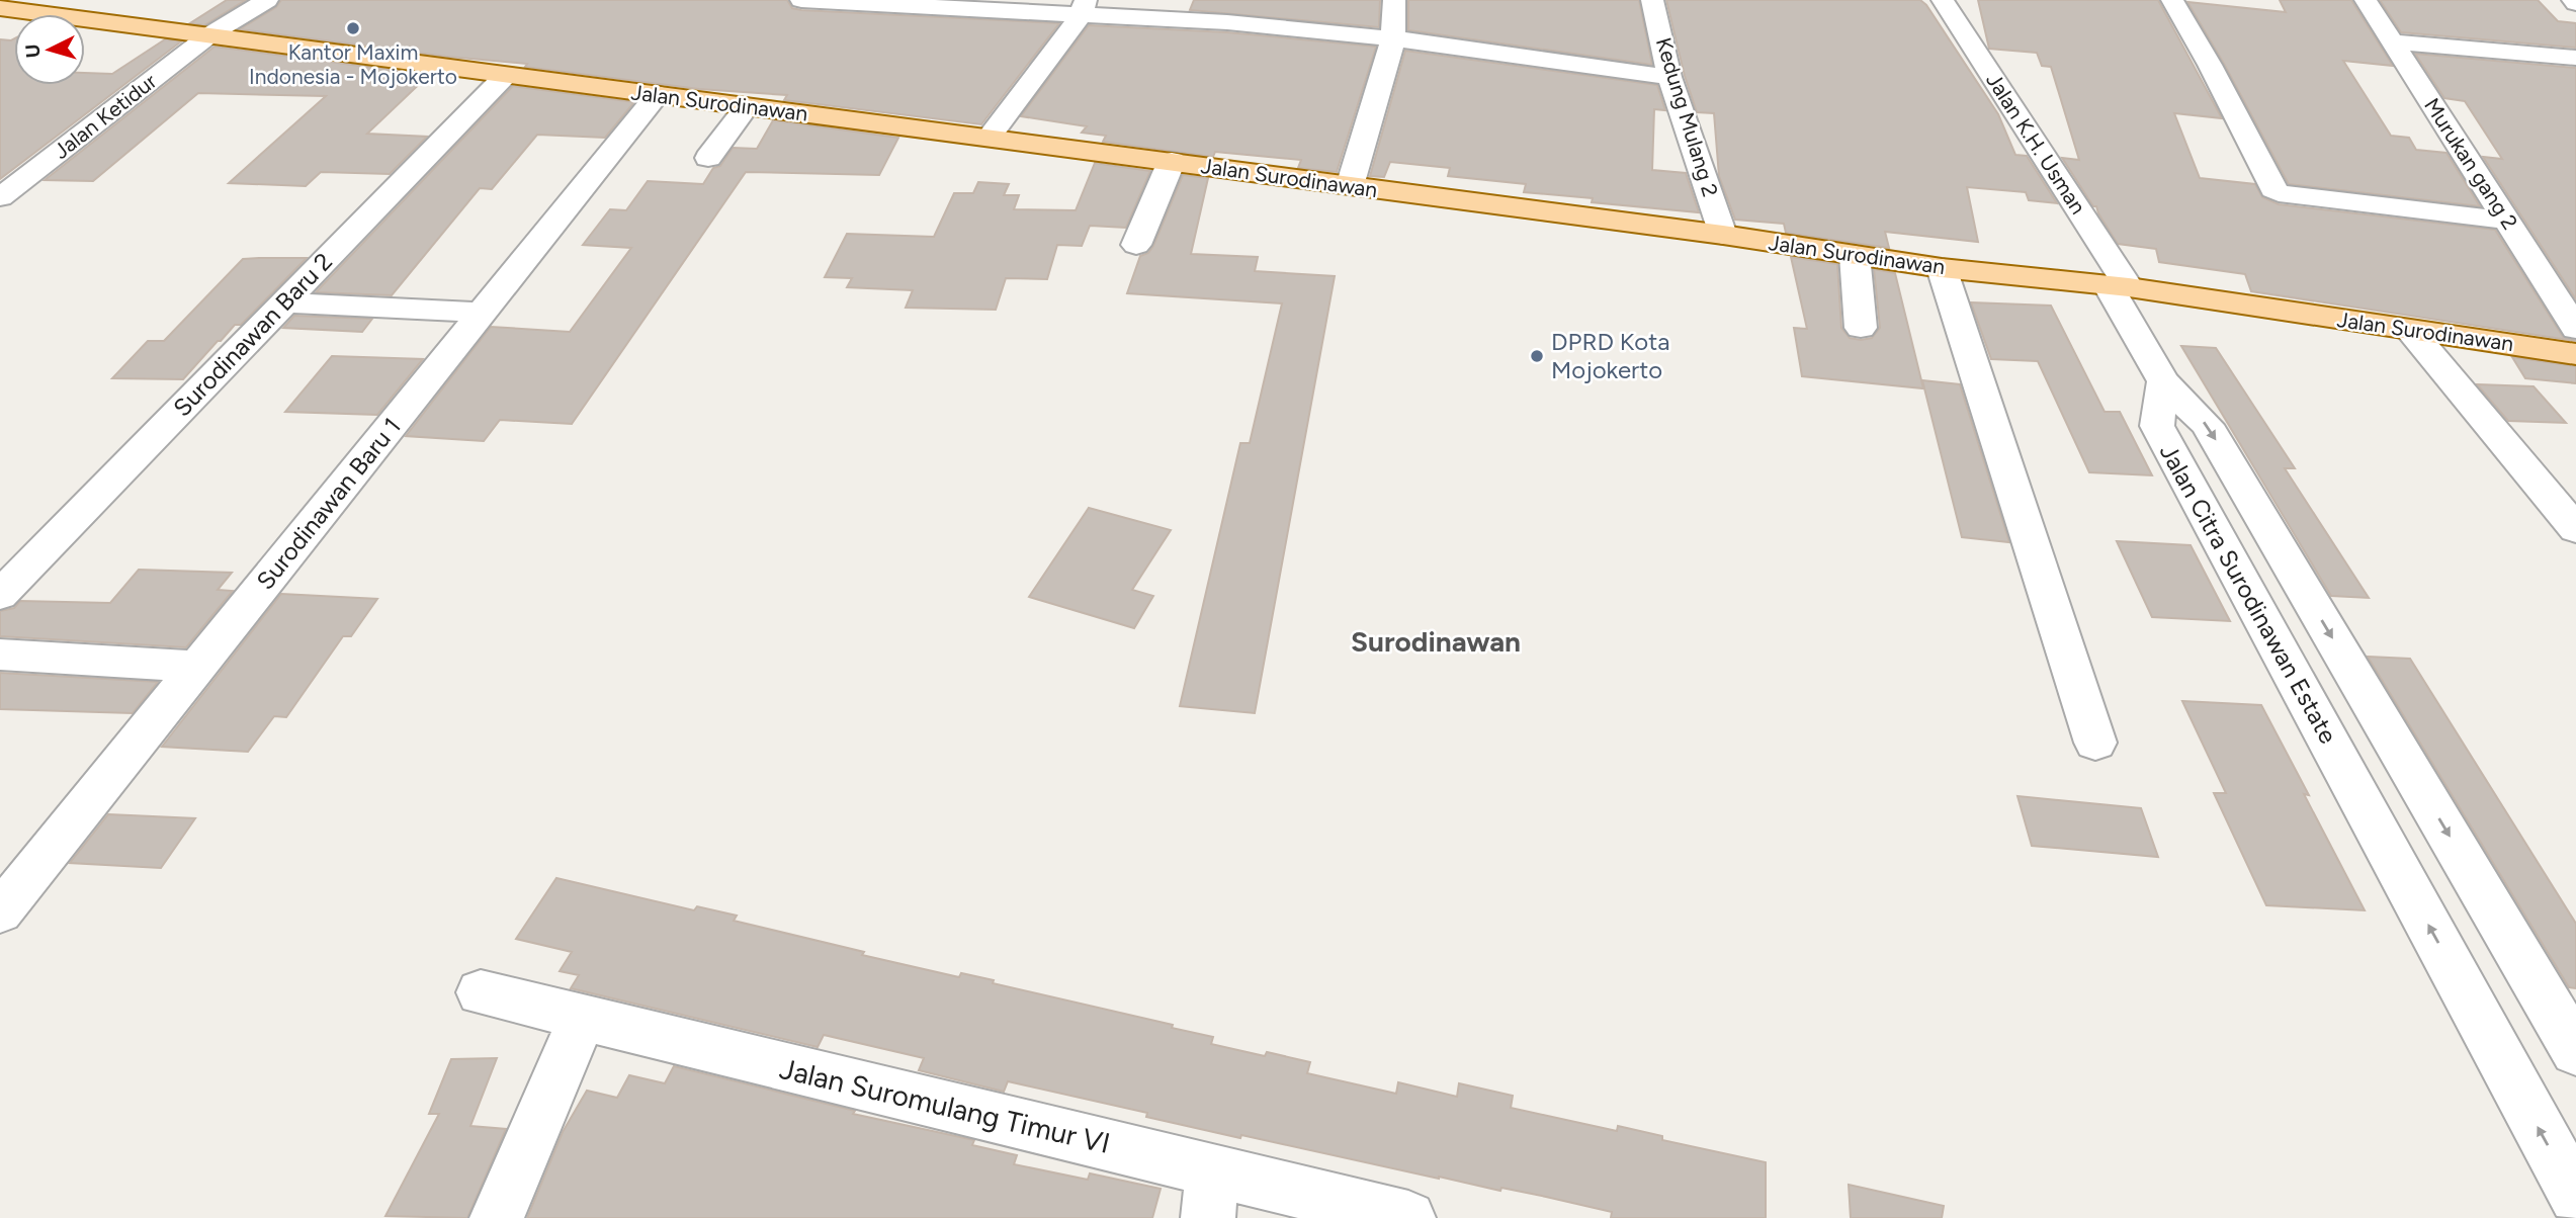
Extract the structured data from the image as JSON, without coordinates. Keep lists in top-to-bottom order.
{
  "streets": {
    "main road": ["Jalan Surodinawan"],
    "street": [
      "Jalan Ketidur",
      "Kedung Mulang 2",
      "Jalan K.H. Usman",
      "Murukan gang 2",
      "Surodinawan Baru 2",
      "Surodinawan Baru 1",
      "Jalan Citra Surodinawan Estate",
      "Jalan Suromulang Timur VI"
    ]
  },
  "crossings": [
    ["Jalan Surodinawan", "Jalan Ketidur"],
    ["Jalan Surodinawan", "Kedung Mulang 2"],
    ["Jalan Surodinawan", "Jalan K.H. Usman"],
    ["Jalan Surodinawan", "Surodinawan Baru 2"],
    ["Jalan Surodinawan", "Surodinawan Baru 1"],
    ["Jalan K.H. Usman", "Jalan Citra Surodinawan Estate"]
  ],
  "districts": ["Surodinawan"],
  "places": ["Kantor Maxim Indonesia - Mojokerto", "DPRD Kota Mojokerto"],
  "north": "left"
}
